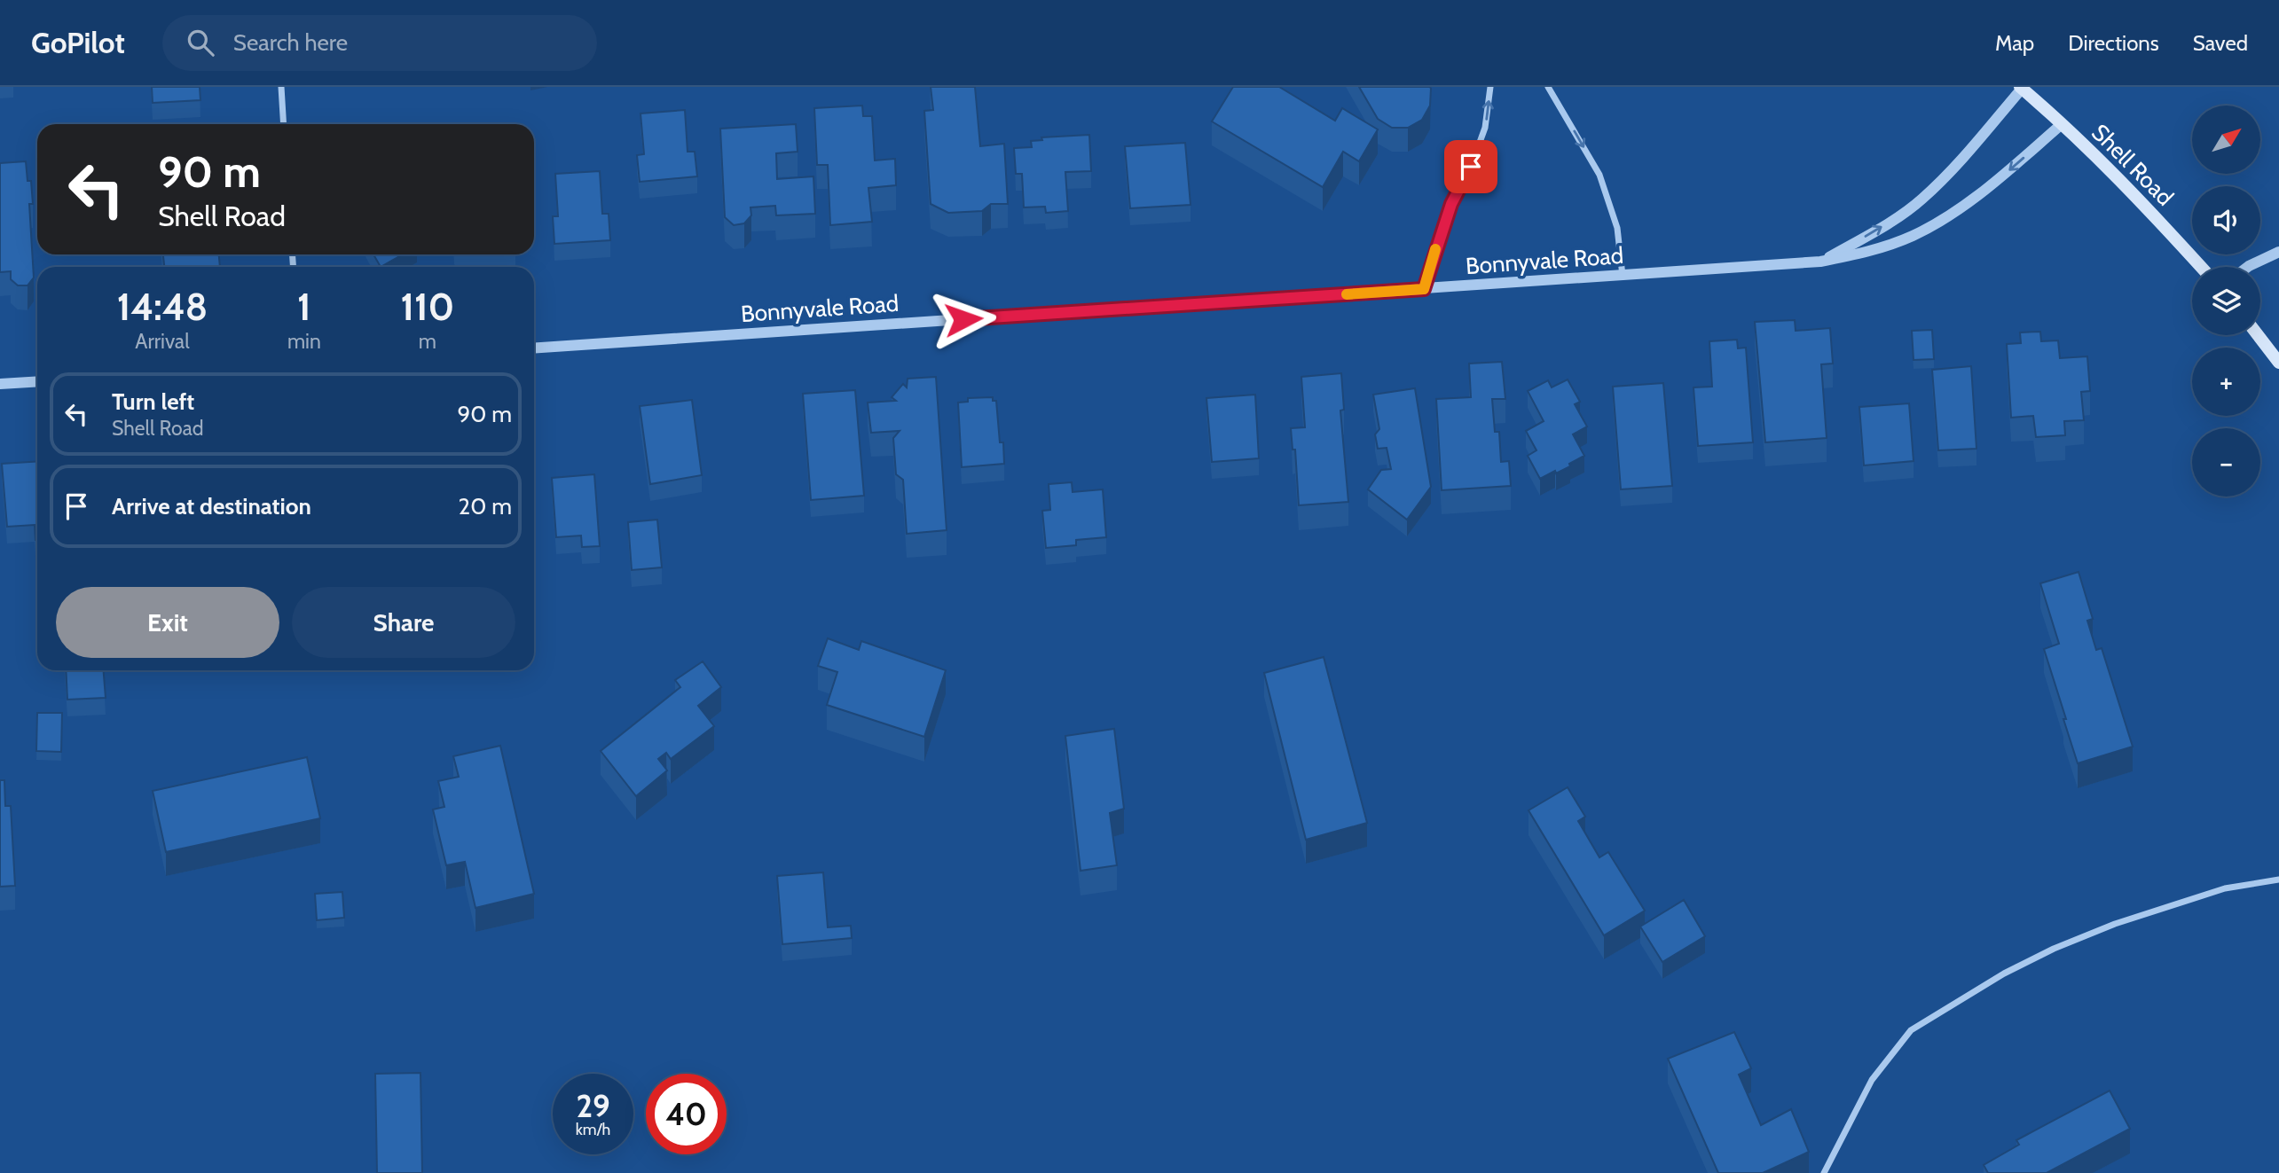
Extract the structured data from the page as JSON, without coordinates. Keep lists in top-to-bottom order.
{
  "streets": {
    "main road": ["Shell Road"],
    "street": ["Bonnyvale Road"]
  },
  "crossings": [
    ["Shell Road", "Bonnyvale Road"]
  ],
  "north": "top right",
  "page": {
    "header": "GoPilot",
    "search": "Search here",
    "nav": ["Map", "Directions", "Saved"],
    "map_buttons": ["+", "−"],
    "turn": ["90 m", "Shell Road"],
    "eta": [
      "14:48",
      "Arrival",
      "1",
      "min",
      "110",
      "m"
    ],
    "list": [
      {
        "name": "Turn left",
        "note": "Shell Road",
        "value": "90 m"
      },
      {
        "name": "Arrive at destination",
        "value": "20 m"
      }
    ],
    "buttons": ["Exit", "Share"],
    "speed": "29 km/h",
    "limit": "40"
  }
}
